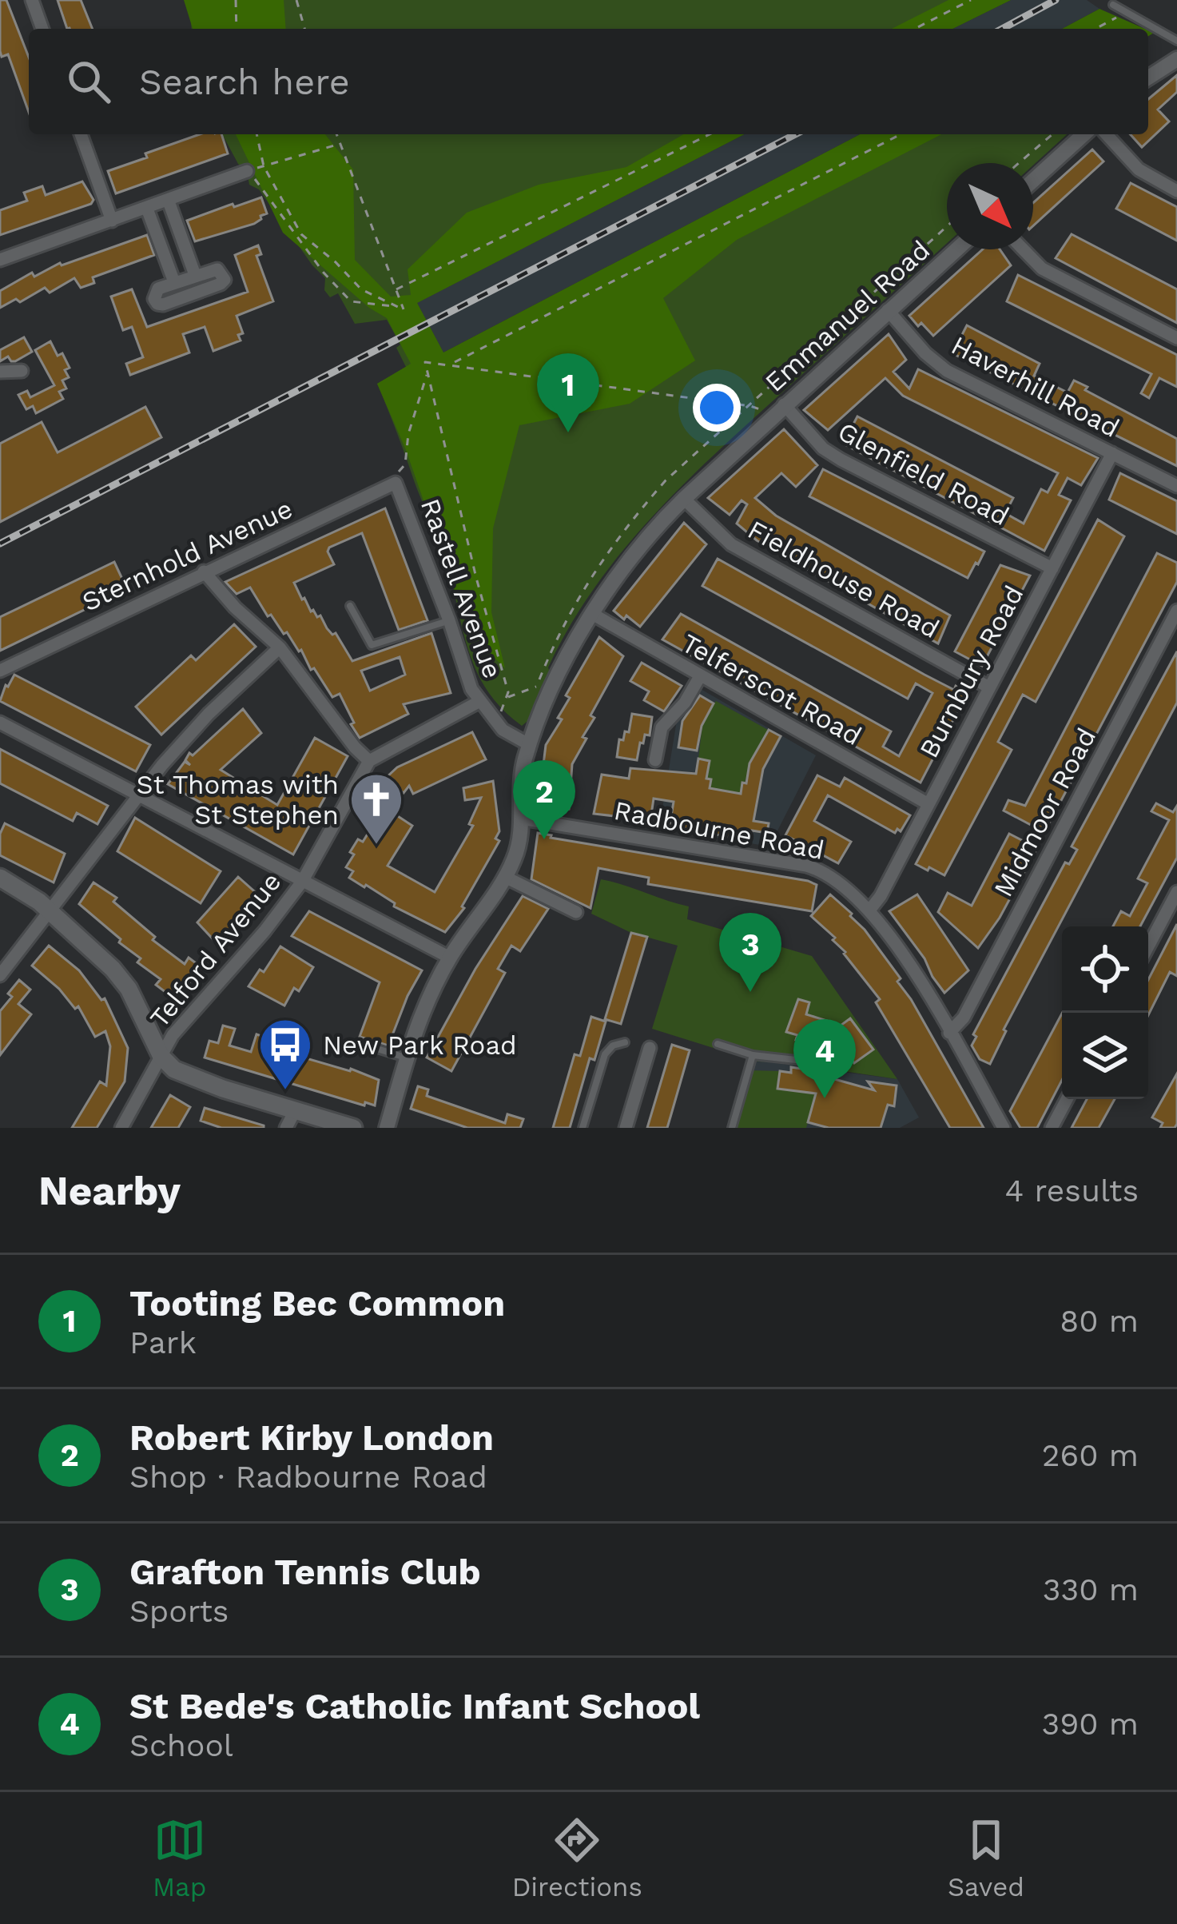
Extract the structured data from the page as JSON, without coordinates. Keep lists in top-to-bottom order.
{
  "streets": {
    "street": [
      "Emmanuel Road",
      "Haverhill Road",
      "Glenfield Road",
      "Sternhold Avenue",
      "Fieldhouse Road",
      "Rastell Avenue",
      "Burnbury Road",
      "Telferscot Road",
      "Midmoor Road",
      "Radbourne Road",
      "Telford Avenue"
    ]
  },
  "crossings": [
    ["Emmanuel Road", "Haverhill Road"],
    ["Emmanuel Road", "Glenfield Road"],
    ["Emmanuel Road", "Fieldhouse Road"],
    ["Emmanuel Road", "Rastell Avenue"],
    ["Emmanuel Road", "Telferscot Road"],
    ["Emmanuel Road", "Radbourne Road"],
    ["Haverhill Road", "Burnbury Road"],
    ["Glenfield Road", "Burnbury Road"],
    ["Sternhold Avenue", "Rastell Avenue"],
    ["Fieldhouse Road", "Burnbury Road"],
    ["Burnbury Road", "Telferscot Road"],
    ["Burnbury Road", "Radbourne Road"],
    ["Midmoor Road", "Radbourne Road"]
  ],
  "places": {
    "church": ["St Thomas with St Stephen"],
    "bus stop": ["New Park Road"]
  },
  "north": "bottom right",
  "page": {
    "search": "Search here",
    "pins": [
      "1",
      "2",
      "3",
      "4"
    ],
    "heading": ["Nearby", "4 results"],
    "list": [
      {
        "mark": "1",
        "name": "Tooting Bec Common",
        "note": "Park",
        "value": "80 m"
      },
      {
        "mark": "2",
        "name": "Robert Kirby London",
        "note": "Shop · Radbourne Road",
        "value": "260 m"
      },
      {
        "mark": "3",
        "name": "Grafton Tennis Club",
        "note": "Sports",
        "value": "330 m"
      },
      {
        "mark": "4",
        "name": "St Bede's Catholic Infant School",
        "note": "School",
        "value": "390 m"
      }
    ],
    "nav": ["Map", "Directions", "Saved"]
  }
}
